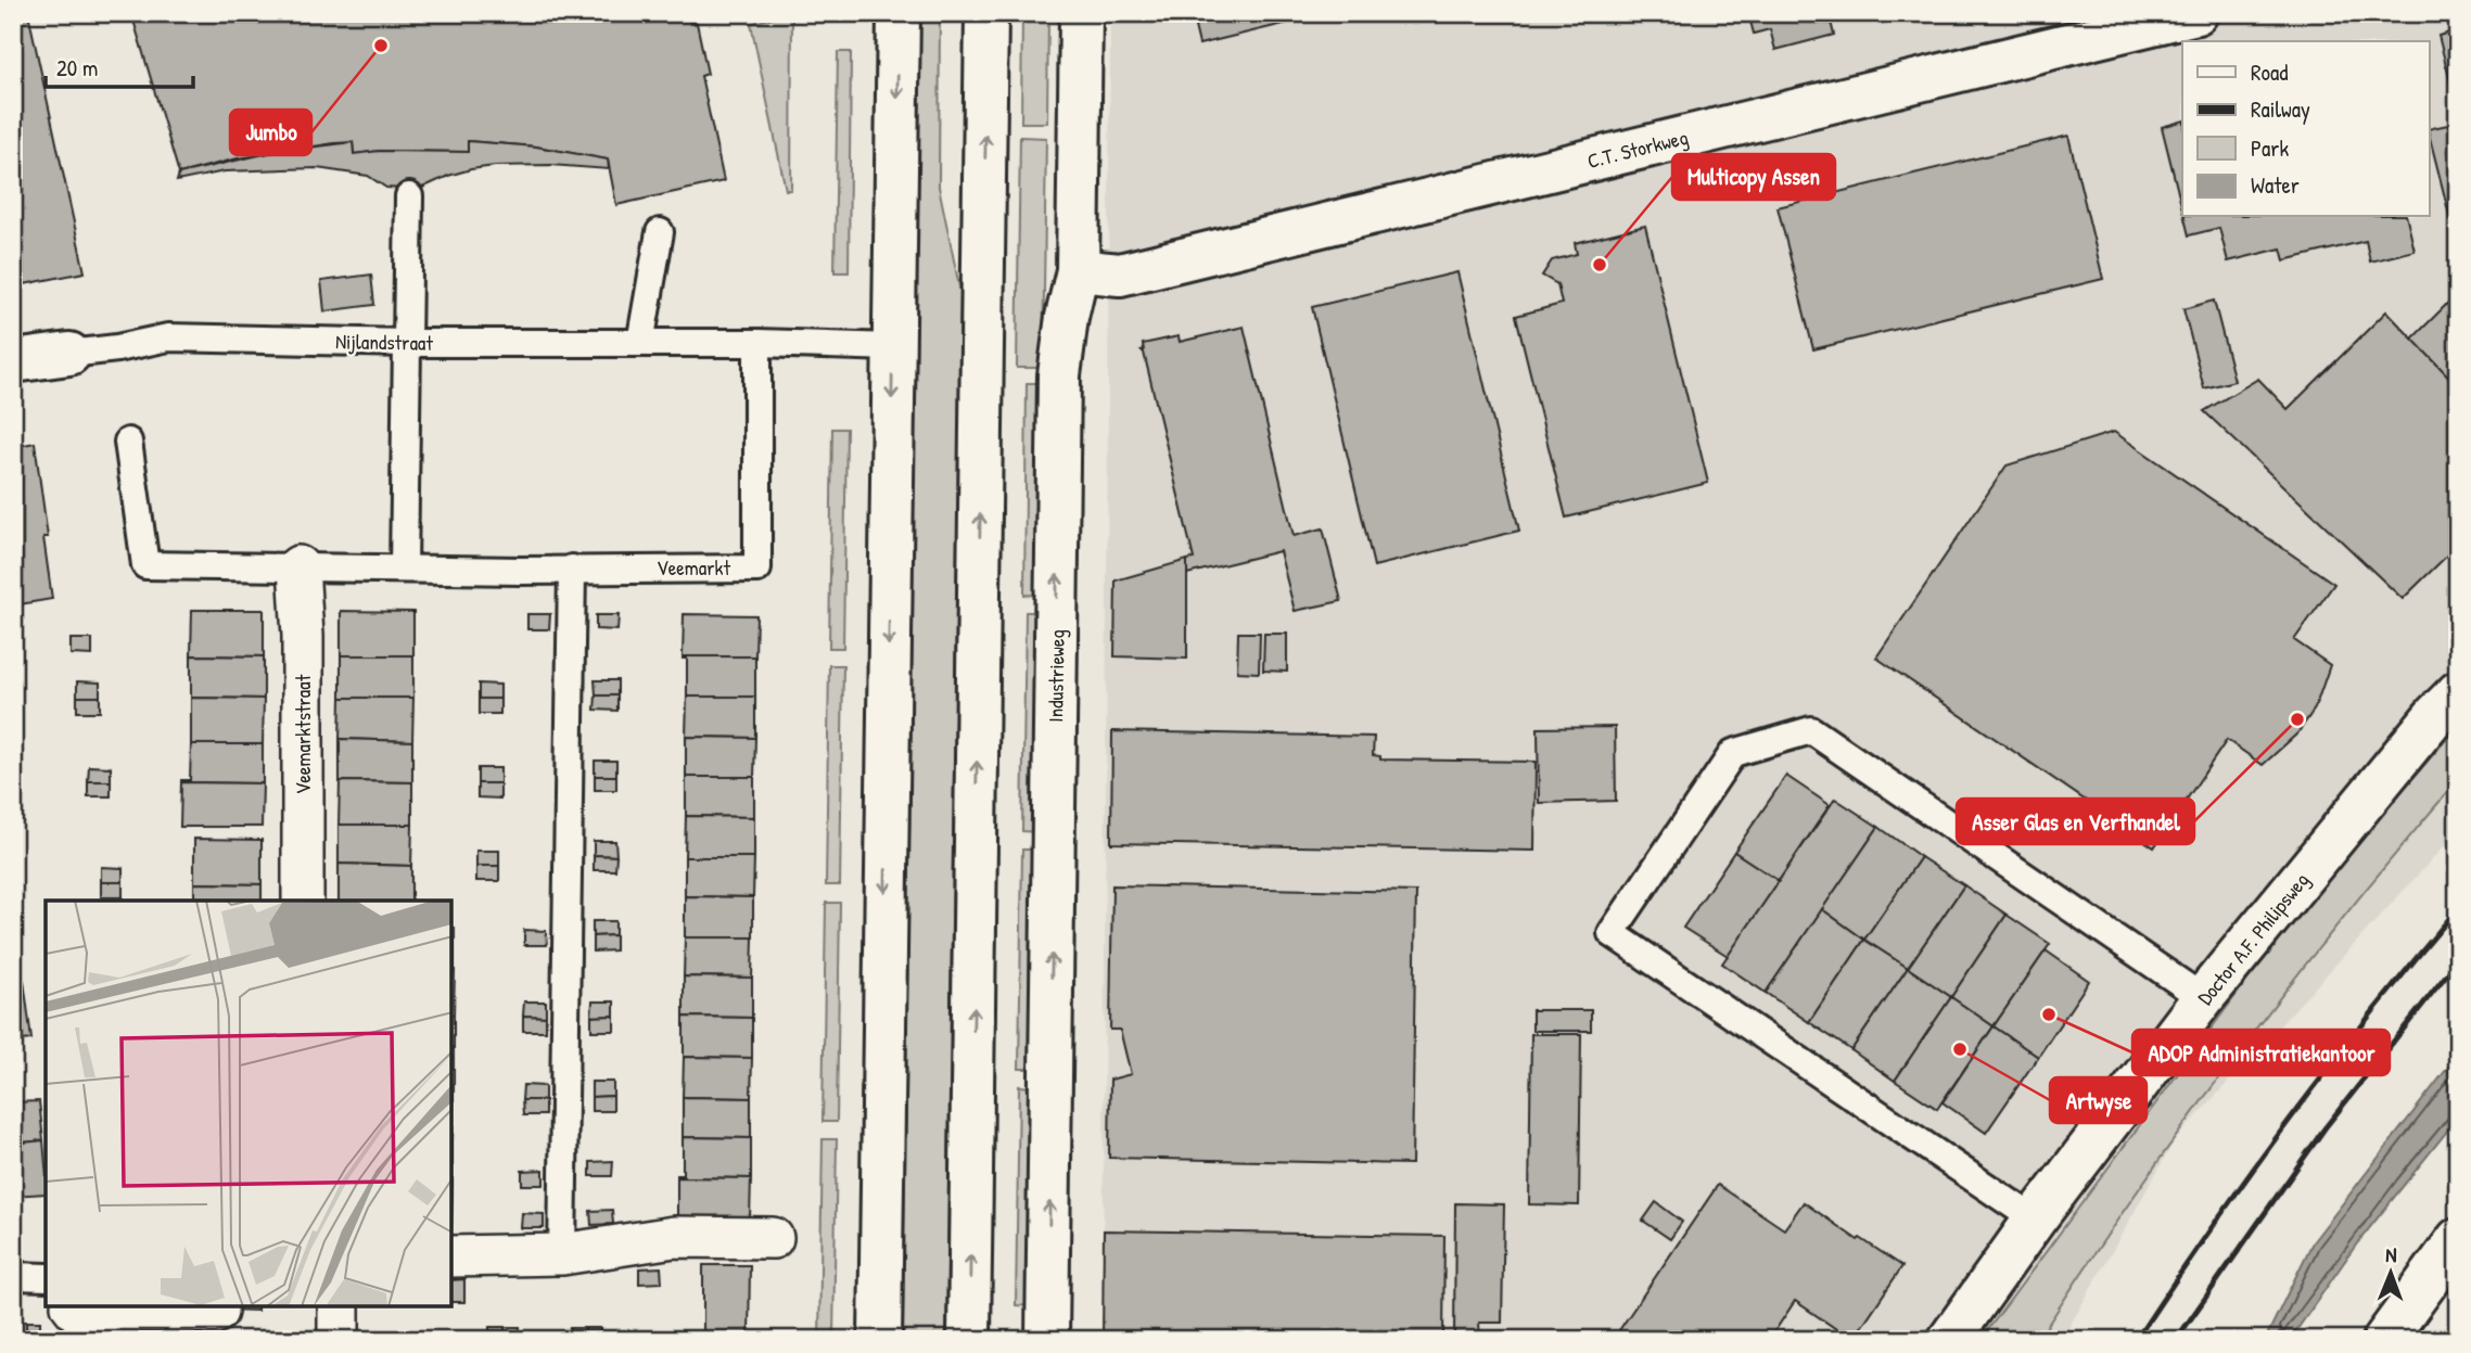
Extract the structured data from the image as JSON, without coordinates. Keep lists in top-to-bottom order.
{
  "streets": {
    "street": [
      "C.T. Storkweg",
      "Nijlandstraat",
      "Industrieweg",
      "Veemarktstraat",
      "Doctor A.F. Philipsweg"
    ],
    "lane": ["Veemarkt"]
  },
  "crossings": [
    ["C.T. Storkweg", "Industrieweg"],
    ["Nijlandstraat", "Veemarkt"],
    ["Veemarkt", "Veemarktstraat"]
  ],
  "places": [
    "Jumbo",
    "Multicopy Assen",
    "Asser Glas en Verfhandel",
    "ADOP Administratiekantoor",
    "Artwyse"
  ],
  "legend": [
    "Road",
    "Railway",
    "Park",
    "Water"
  ],
  "scale_bar": "20 m",
  "north": "top"
}
